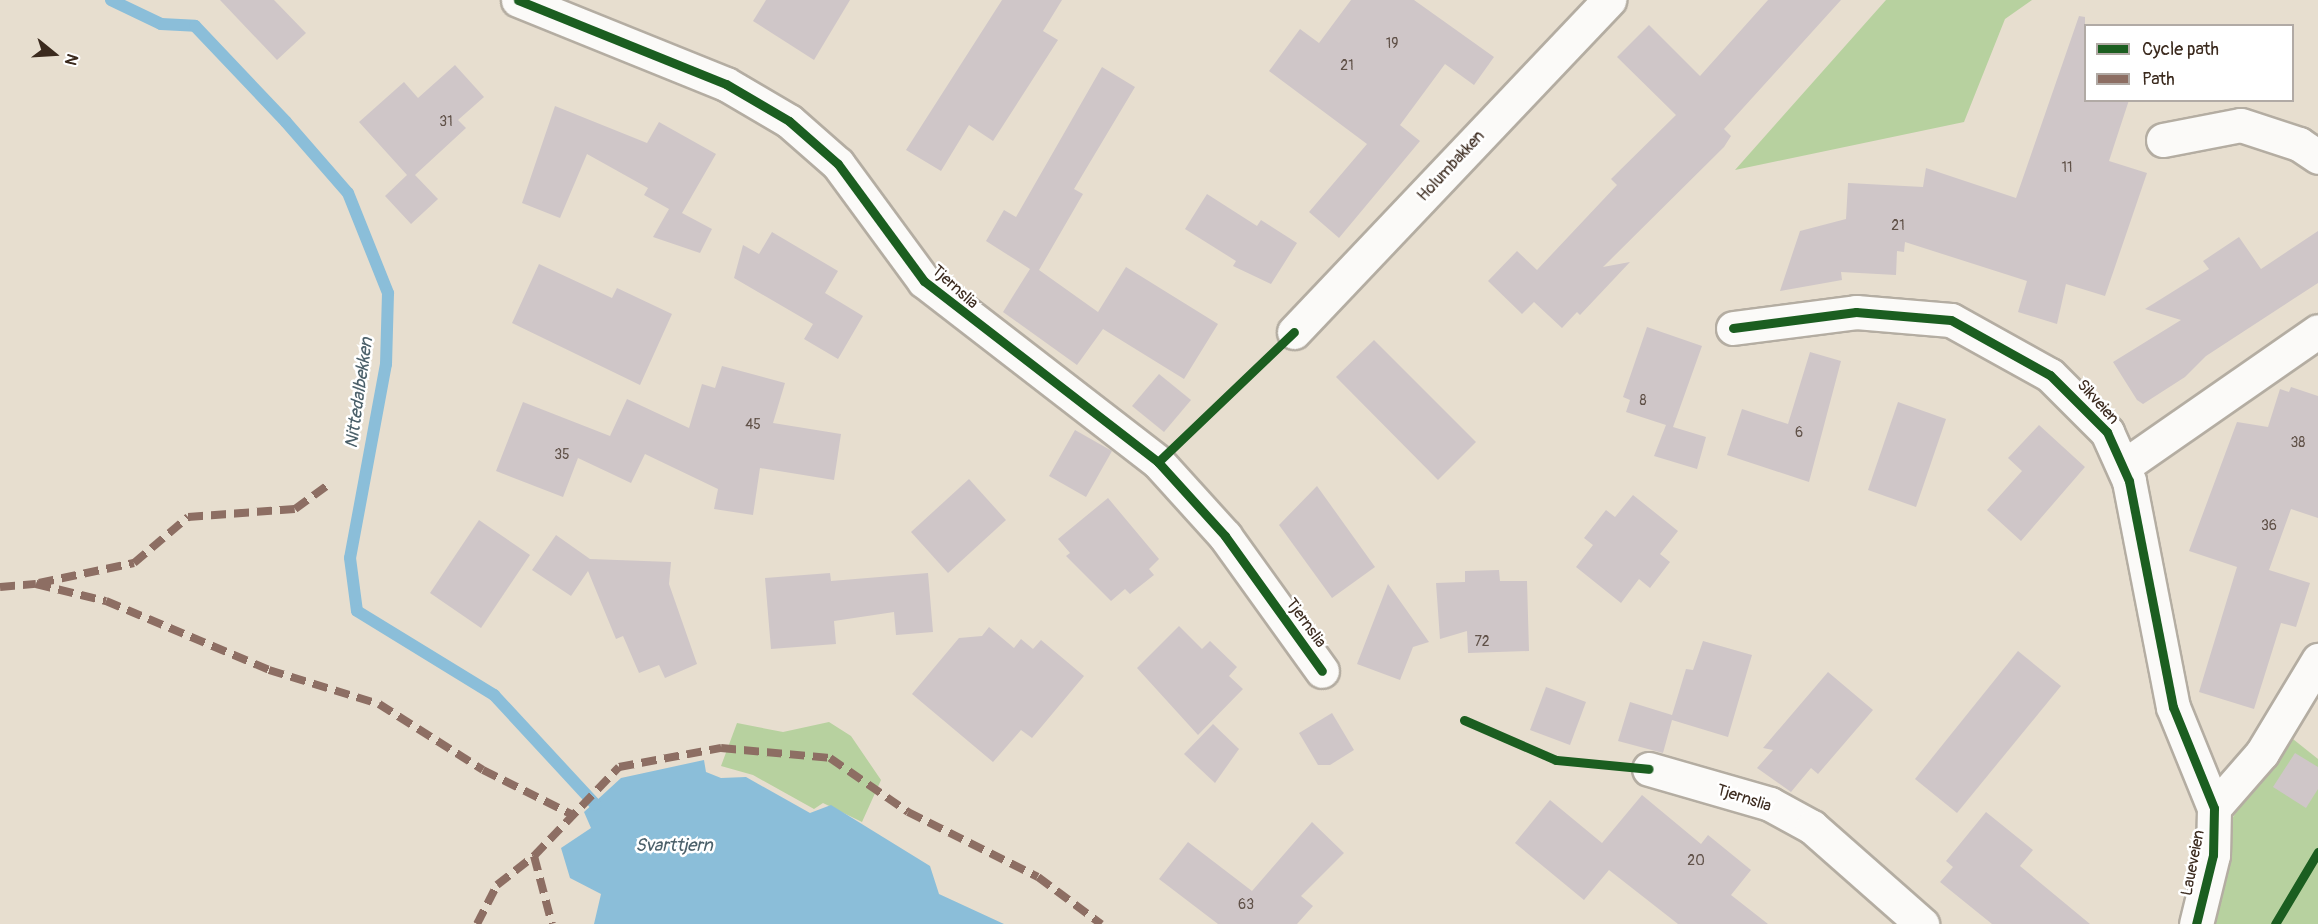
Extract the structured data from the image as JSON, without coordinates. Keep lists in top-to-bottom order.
{
  "streets": {
    "street": [
      "Holumbakken",
      "Tjernslia",
      "Sikveien",
      "Laueveien"
    ]
  },
  "crossings": [
    ["Sikveien", "Laueveien"]
  ],
  "water": ["Nittedalbekken", "Svarttjern"],
  "house_numbers": [
    "19",
    "21",
    "31",
    "11",
    "21",
    "8",
    "45",
    "6",
    "38",
    "35",
    "36",
    "72",
    "20",
    "63"
  ],
  "legend": ["Cycle path", "Path"],
  "north": "right"
}
